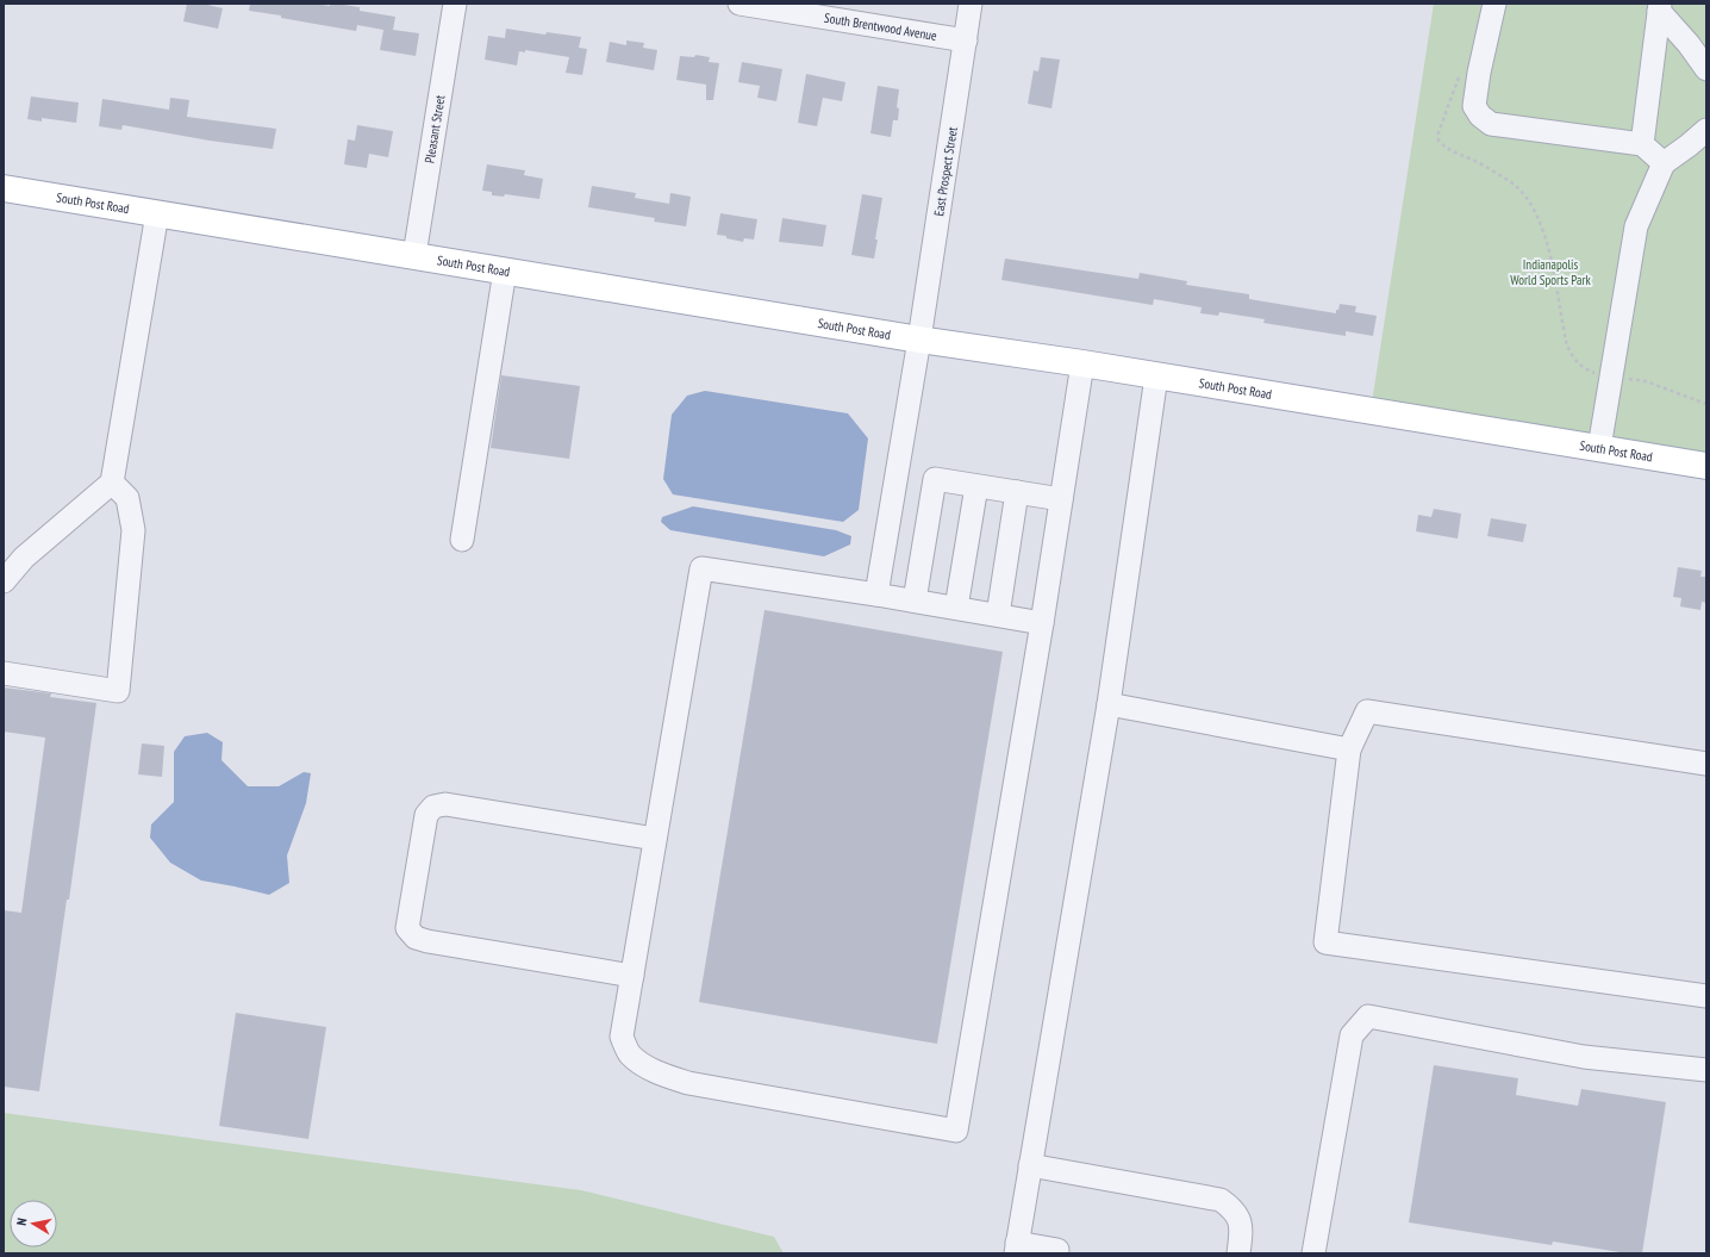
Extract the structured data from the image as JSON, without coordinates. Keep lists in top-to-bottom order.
{
  "streets": {
    "main road": ["South Post Road"],
    "street": ["South Brentwood Avenue", "Pleasant Street", "East Prospect Street"]
  },
  "crossings": [
    ["South Brentwood Avenue", "East Prospect Street"],
    ["Pleasant Street", "South Post Road"],
    ["East Prospect Street", "South Post Road"]
  ],
  "parks": ["Indianapolis World Sports Park"],
  "north": "left"
}
